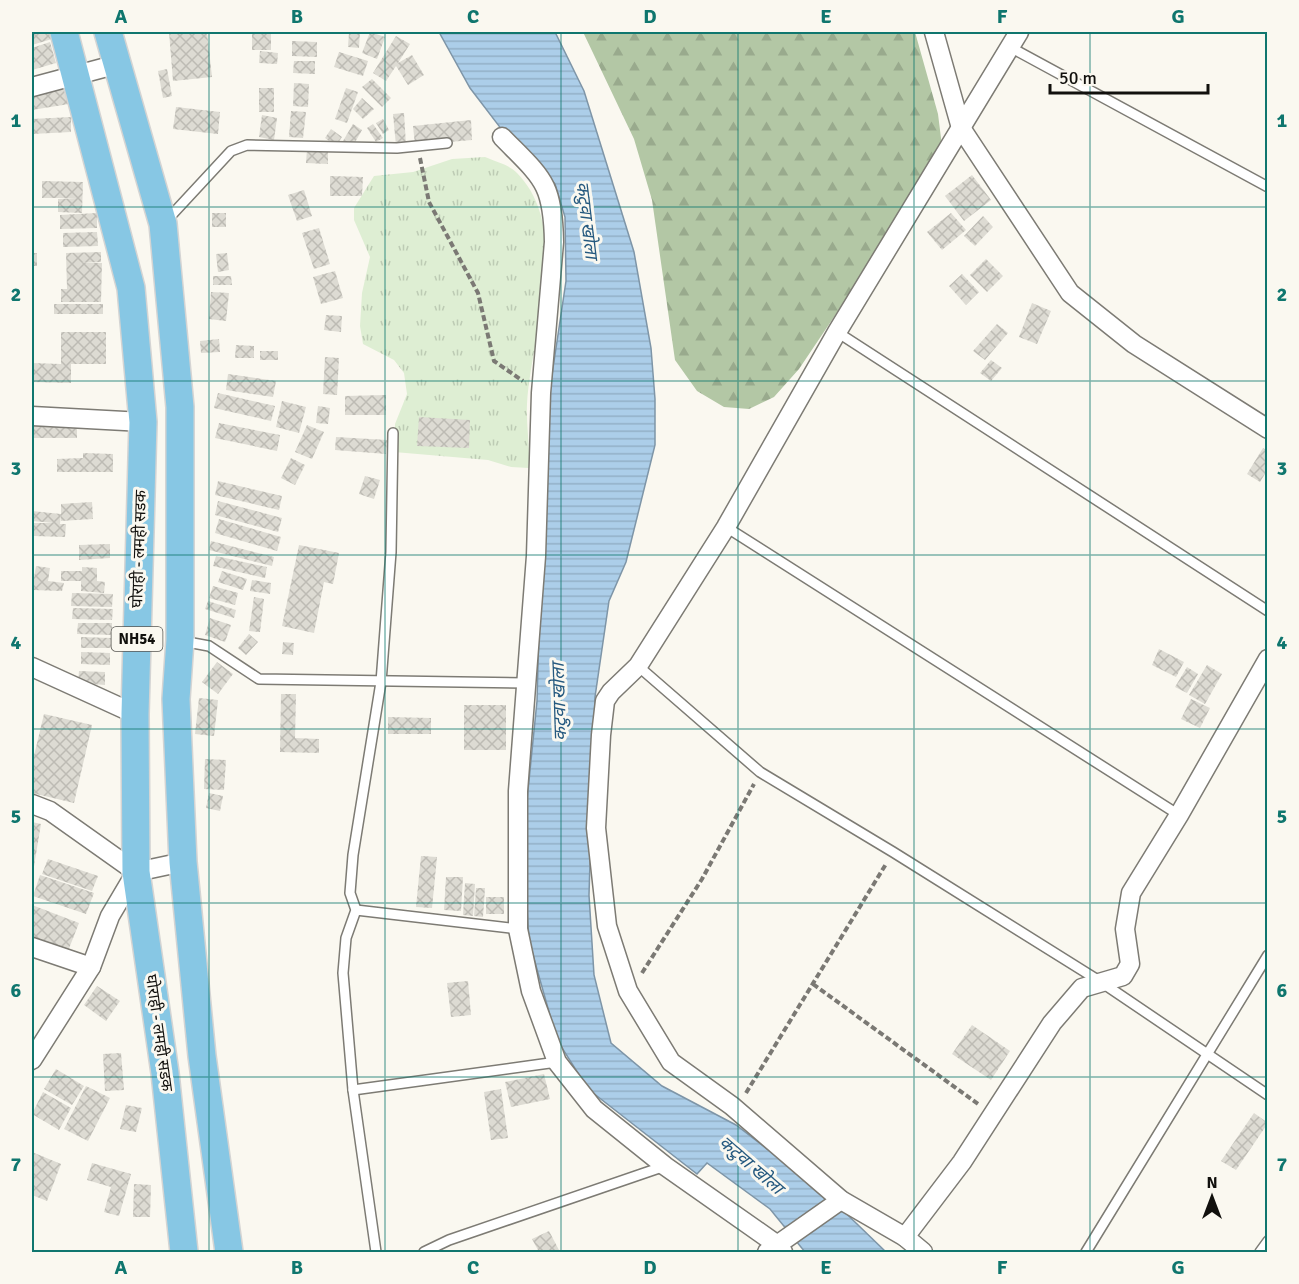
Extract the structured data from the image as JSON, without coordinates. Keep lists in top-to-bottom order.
{
  "streets": {
    "main road": ["घोराही - लमही सडक", "NH54"]
  },
  "water": ["कटुवा खोला"],
  "scale_bar": "50 m",
  "north": "top",
  "grid": {
    "columns": [
      "A",
      "B",
      "C",
      "D",
      "E",
      "F",
      "G"
    ],
    "rows": [
      "1",
      "2",
      "3",
      "4",
      "5",
      "6",
      "7"
    ]
  }
}
